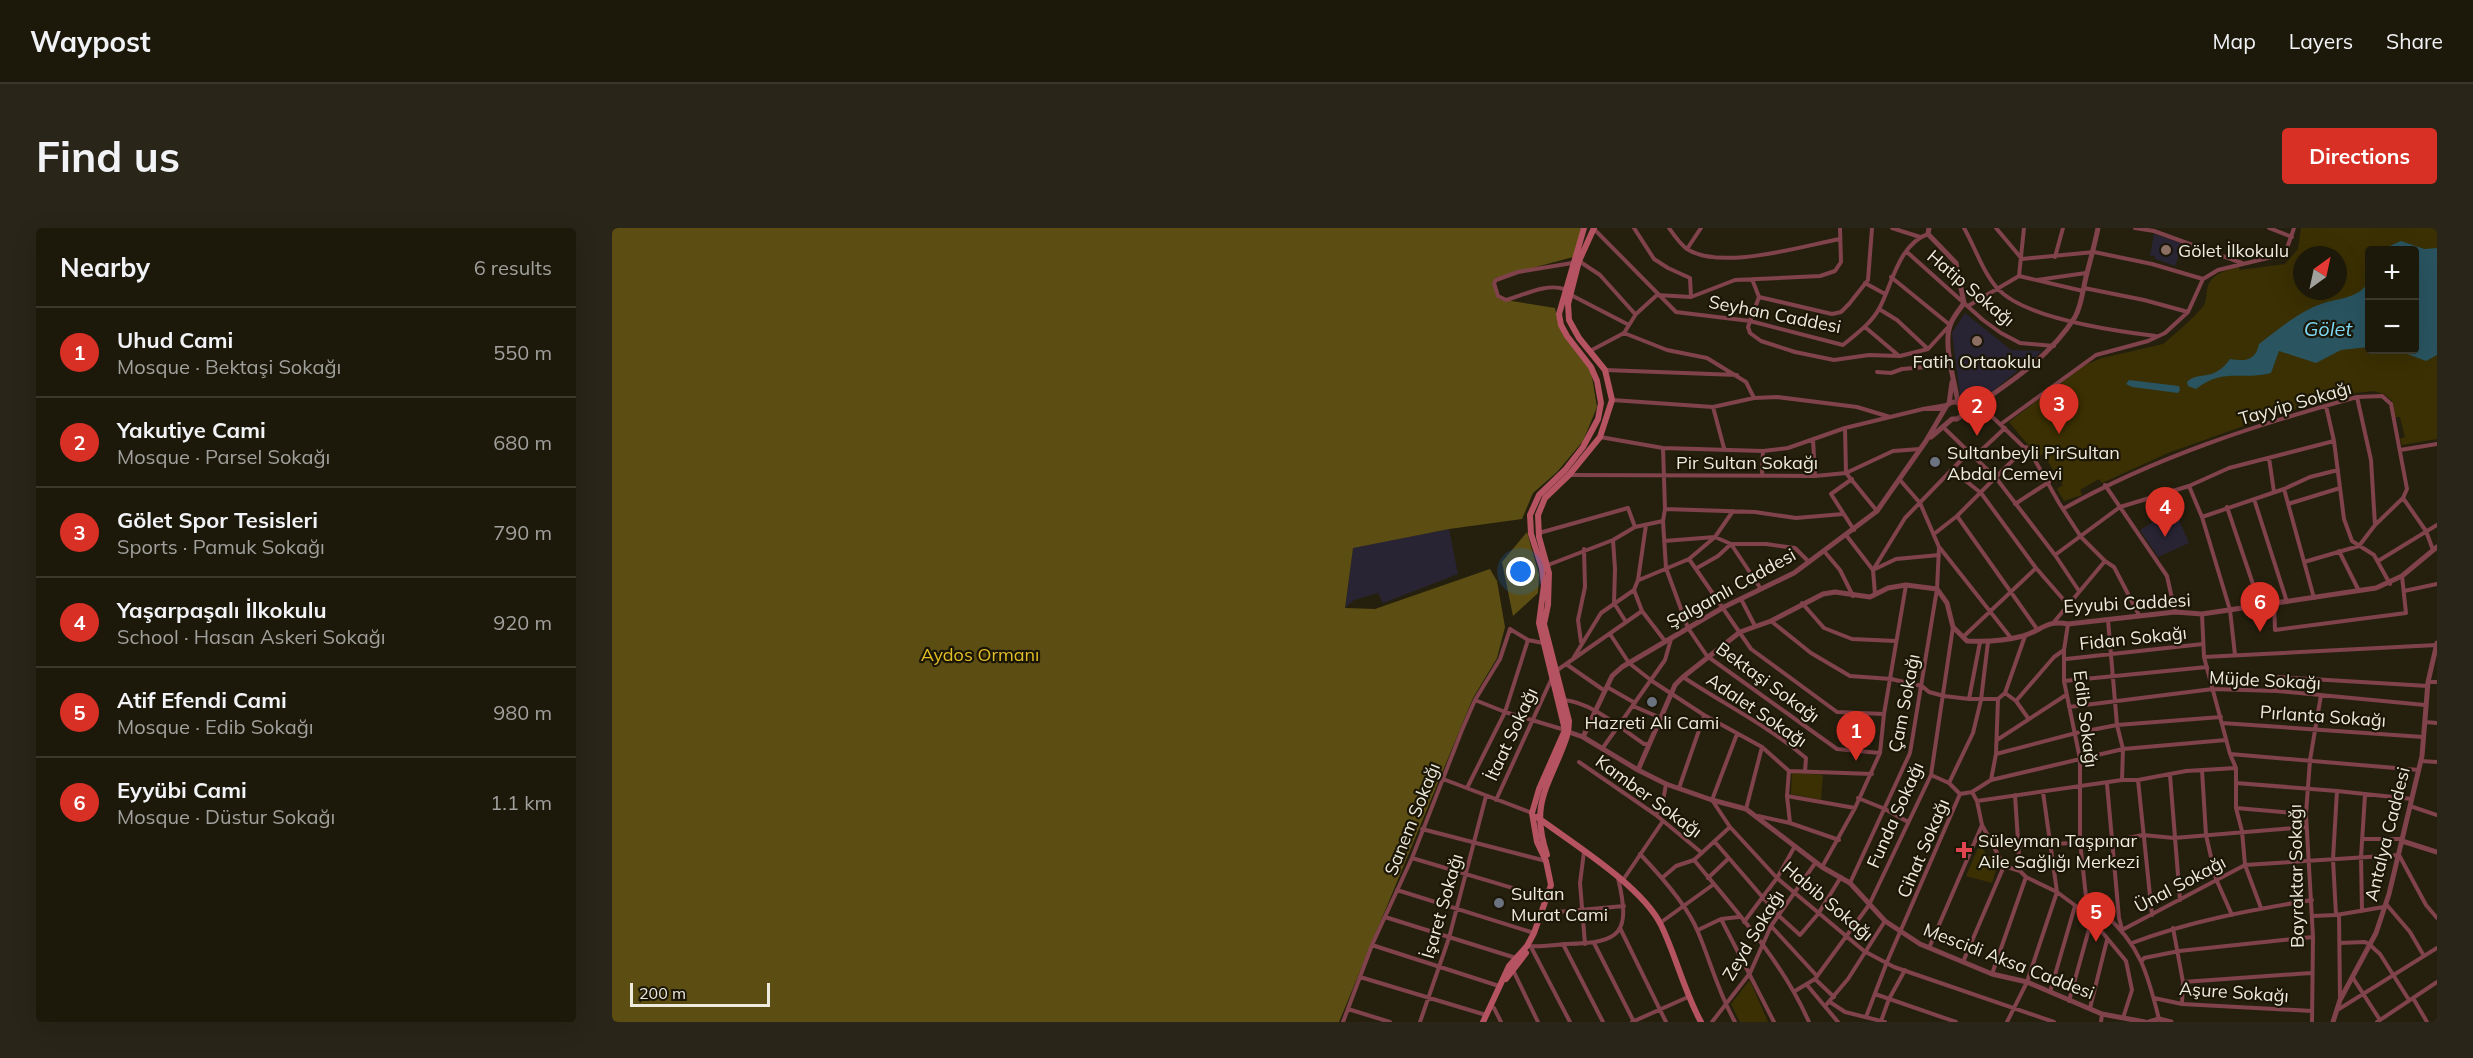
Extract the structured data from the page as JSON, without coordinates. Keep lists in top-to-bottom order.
{
  "streets": {
    "street": [
      "Hatip Sokağı",
      "Seyhan Caddesi",
      "Tayyip Sokağı",
      "Pir Sultan Sokağı",
      "Şalgamlı Caddesi",
      "Eyyubi Caddesi",
      "Fidan Sokağı",
      "Müjde Sokağı",
      "Bektaşi Sokağı",
      "Çam Sokağı",
      "Adalet Sokağı",
      "Pırlanta Sokağı",
      "Edib Sokağı",
      "İtaat Sokağı",
      "Kamber Sokağı",
      "Funda Sokağı",
      "Sanem Sokağı",
      "Antalya Caddesi",
      "Cihat Sokağı",
      "Bayraktar Sokağı",
      "Ünal Sokağı",
      "Habib Sokağı",
      "İşaret Sokağı",
      "Zeyd Sokağı",
      "Mescidi Aksa Caddesi",
      "Aşure Sokağı"
    ]
  },
  "crossings": [
    ["Hatip Sokağı", "Seyhan Caddesi"],
    ["Pir Sultan Sokağı", "Şalgamlı Caddesi"],
    ["Pir Sultan Sokağı", "Bektaşi Sokağı"],
    ["Şalgamlı Caddesi", "Bektaşi Sokağı"],
    ["Şalgamlı Caddesi", "Mescidi Aksa Caddesi"],
    ["Eyyubi Caddesi", "Çam Sokağı"],
    ["Eyyubi Caddesi", "Edib Sokağı"],
    ["Eyyubi Caddesi", "Funda Sokağı"],
    ["Fidan Sokağı", "Edib Sokağı"],
    ["Müjde Sokağı", "Edib Sokağı"],
    ["Müjde Sokağı", "Antalya Caddesi"],
    ["Müjde Sokağı", "Bayraktar Sokağı"],
    ["Çam Sokağı", "Mescidi Aksa Caddesi"],
    ["Pırlanta Sokağı", "Antalya Caddesi"],
    ["Pırlanta Sokağı", "Bayraktar Sokağı"],
    ["Edib Sokağı", "Cihat Sokağı"],
    ["Edib Sokağı", "Mescidi Aksa Caddesi"],
    ["Funda Sokağı", "Habib Sokağı"],
    ["Funda Sokağı", "Mescidi Aksa Caddesi"],
    ["Antalya Caddesi", "Ünal Sokağı"],
    ["Cihat Sokağı", "Habib Sokağı"],
    ["Cihat Sokağı", "Mescidi Aksa Caddesi"],
    ["Bayraktar Sokağı", "Ünal Sokağı"],
    ["Bayraktar Sokağı", "Aşure Sokağı"],
    ["Habib Sokağı", "Zeyd Sokağı"],
    ["Habib Sokağı", "Mescidi Aksa Caddesi"],
    ["Zeyd Sokağı", "Mescidi Aksa Caddesi"]
  ],
  "water": ["Gölet"],
  "parks": ["Aydos Ormanı"],
  "places": {
    "other": [
      "Gölet İlkokulu",
      "Fatih Ortaokulu",
      "Sultanbeyli PirSultan Abdal Cemevi",
      "Hazreti Ali Cami",
      "Sultan Murat Cami"
    ],
    "health": ["Süleyman Taşpınar Aile Sağlığı Merkezi"]
  },
  "scale_bar": "200 m",
  "north": "top right",
  "page": {
    "header": "Waypost",
    "nav": ["Map", "Layers", "Share"],
    "buttons": "Directions",
    "title": "Find us",
    "heading": ["Nearby", "6 results"],
    "map_buttons": ["+", "−"],
    "list": [
      {
        "mark": "1",
        "name": "Uhud Cami",
        "note": "Mosque · Bektaşi Sokağı",
        "value": "550 m"
      },
      {
        "mark": "2",
        "name": "Yakutiye Cami",
        "note": "Mosque · Parsel Sokağı",
        "value": "680 m"
      },
      {
        "mark": "3",
        "name": "Gölet Spor Tesisleri",
        "note": "Sports · Pamuk Sokağı",
        "value": "790 m"
      },
      {
        "mark": "4",
        "name": "Yaşarpaşalı İlkokulu",
        "note": "School · Hasan Askeri Sokağı",
        "value": "920 m"
      },
      {
        "mark": "5",
        "name": "Atif Efendi Cami",
        "note": "Mosque · Edib Sokağı",
        "value": "980 m"
      },
      {
        "mark": "6",
        "name": "Eyyübi Cami",
        "note": "Mosque · Düstur Sokağı",
        "value": "1.1 km"
      }
    ],
    "pins": [
      "3",
      "2",
      "4",
      "6",
      "1",
      "5"
    ],
    "scale": "200 m"
  }
}
